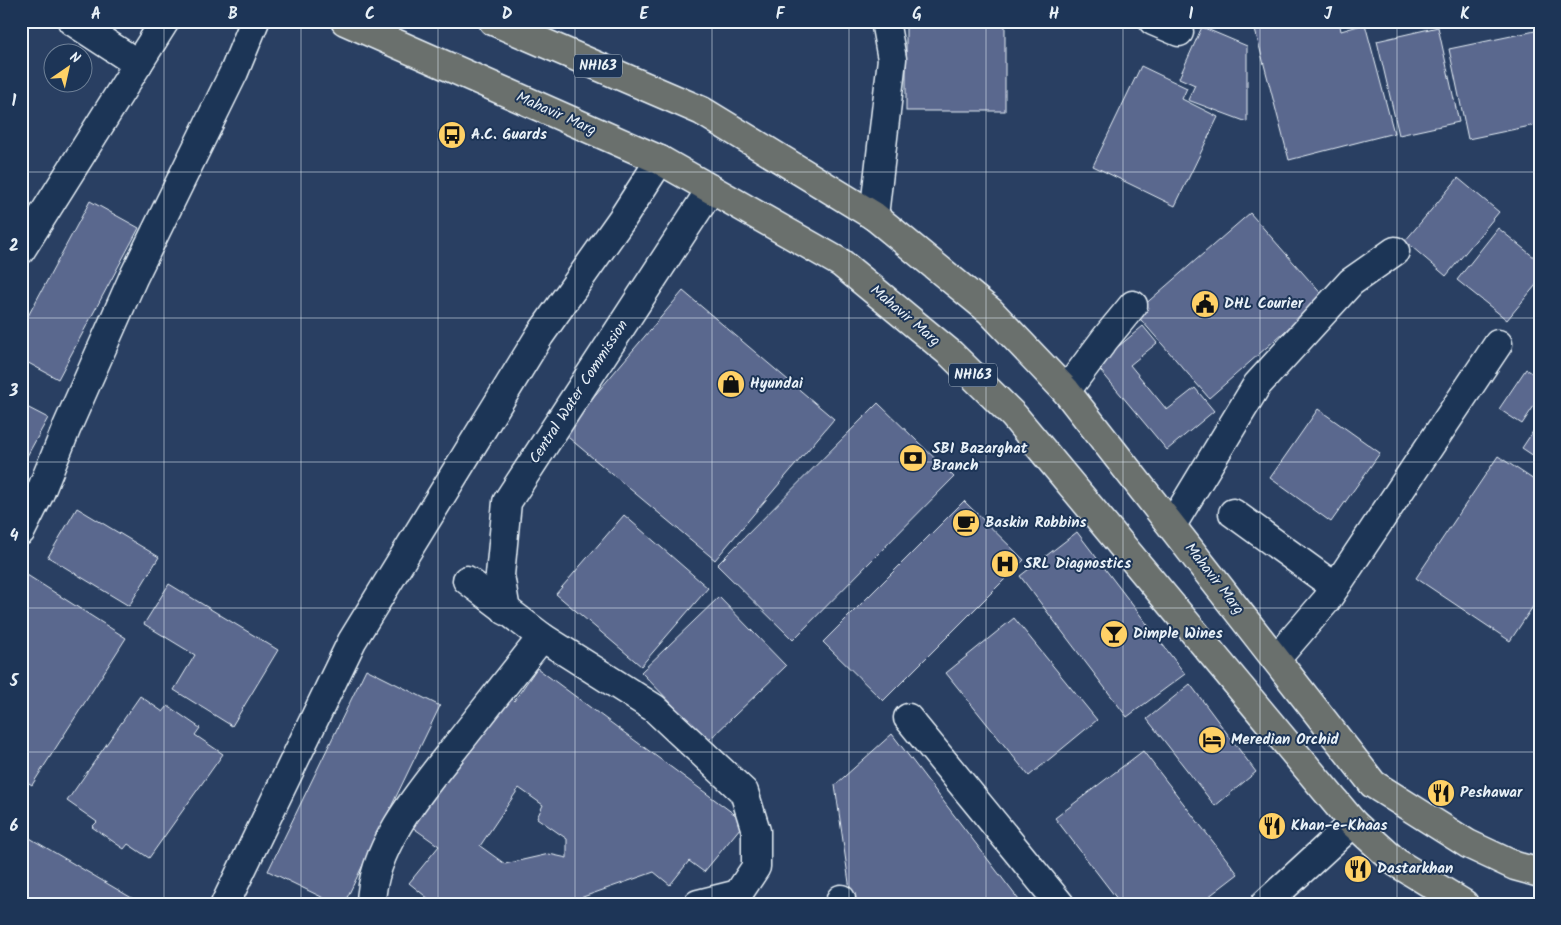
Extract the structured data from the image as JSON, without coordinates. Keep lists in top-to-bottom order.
{
  "streets": {
    "highway": ["NH163", "Mahavir Marg"],
    "street": ["Central Water Commission"]
  },
  "crossings": [
    ["Mahavir Marg", "Central Water Commission"]
  ],
  "places": {
    "bus stop": ["A.C. Guards"],
    "public building": ["DHL Courier"],
    "shop": ["Hyundai"],
    "bank": ["SBI Bazarghat Branch"],
    "cafe": ["Baskin Robbins"],
    "hospital": ["SRL Diagnostics"],
    "bar": ["Dimple Wines"],
    "hotel": ["Meredian Orchid"],
    "restaurant": ["Peshawar", "Khan-e-Khaas", "Dastarkhan"]
  },
  "north": "top right",
  "grid": {
    "columns": [
      "A",
      "B",
      "C",
      "D",
      "E",
      "F",
      "G",
      "H",
      "I",
      "J",
      "K"
    ],
    "rows": [
      "1",
      "2",
      "3",
      "4",
      "5",
      "6"
    ]
  }
}
